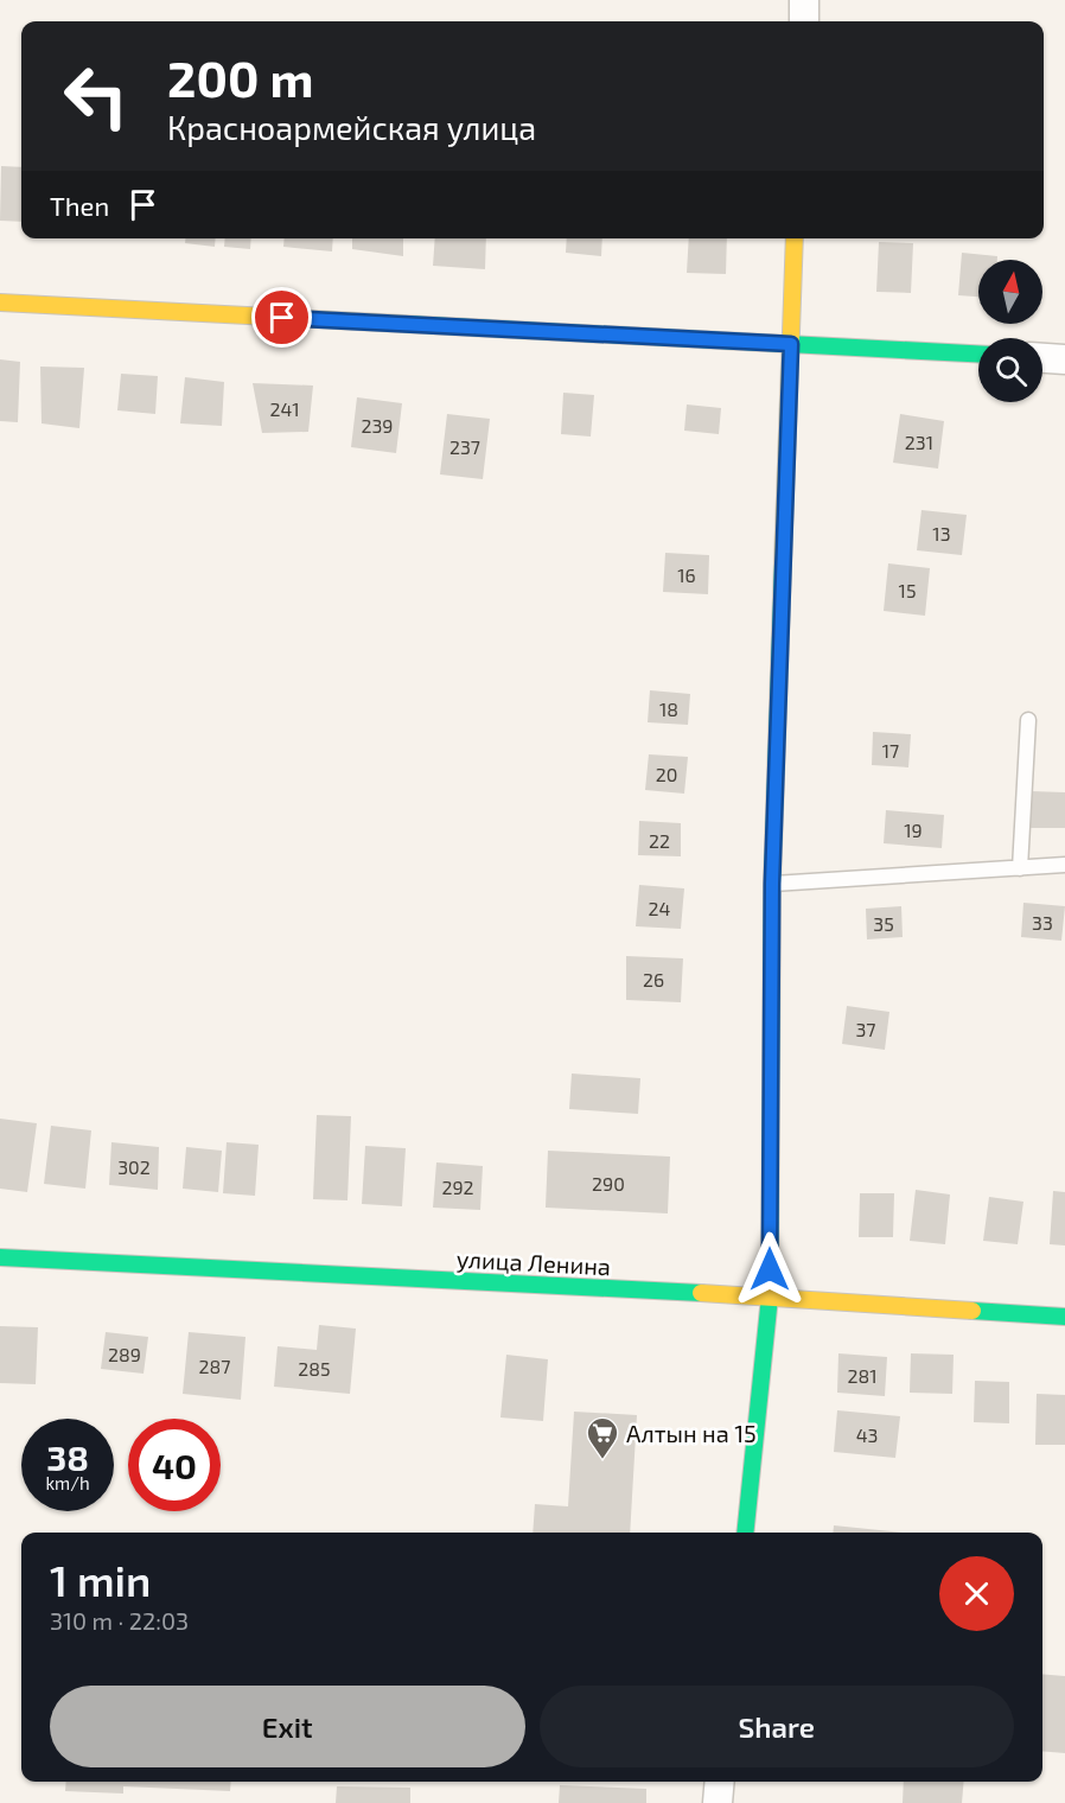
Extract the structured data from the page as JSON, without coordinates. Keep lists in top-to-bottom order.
{
  "streets": {
    "street": ["улица Ленина"]
  },
  "places": {
    "supermarket": ["Алтын на 15"]
  },
  "house_numbers": [
    "241",
    "239",
    "231",
    "237",
    "13",
    "16",
    "15",
    "18",
    "17",
    "20",
    "19",
    "22",
    "24",
    "33",
    "35",
    "26",
    "37",
    "302",
    "290",
    "292",
    "289",
    "287",
    "285",
    "281",
    "43"
  ],
  "north": "top",
  "page": {
    "turn": ["200 m", "Красноармейская улица"],
    "then": "Then",
    "speed": "38 km/h",
    "limit": "40",
    "heading": ["1 min", "310 m · 22:03"],
    "buttons": ["Exit", "Share"]
  }
}
